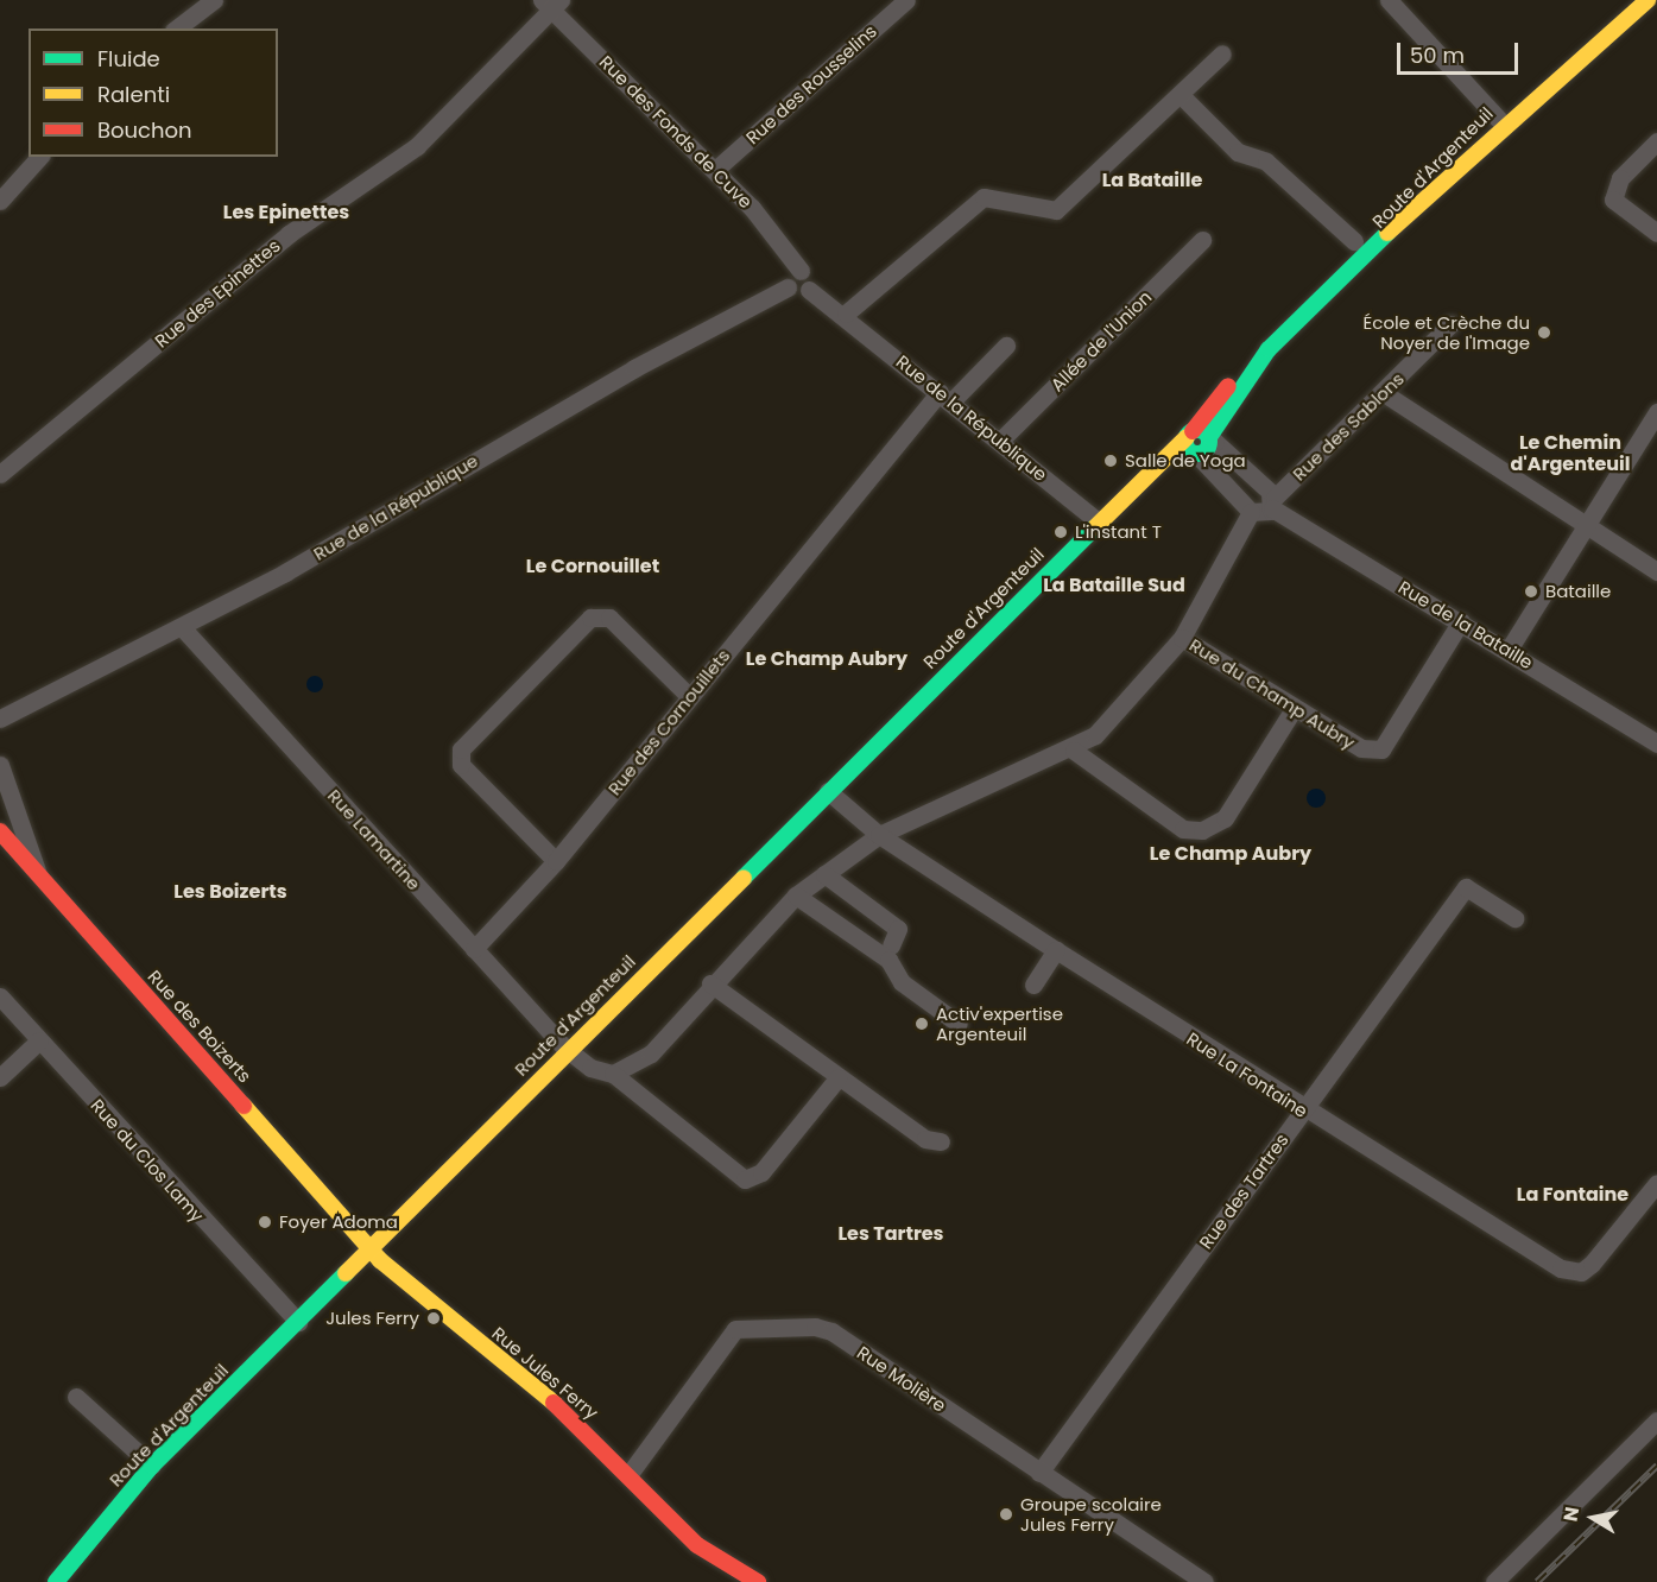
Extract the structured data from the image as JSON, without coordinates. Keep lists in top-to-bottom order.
{
  "streets": {
    "main road": ["Route d'Argenteuil", "Rue des Boizerts", "Rue Jules Ferry"],
    "street": [
      "Rue des Rousselins",
      "Rue des Fonds de Cuve",
      "Rue des Epinettes",
      "Allée de l'Union",
      "Rue de la République",
      "Rue des Sablons",
      "Rue de la Bataille",
      "Rue du Champ Aubry",
      "Rue des Cornouillets",
      "Rue Lamartine",
      "Rue La Fontaine",
      "Rue du Clos Lamy",
      "Rue des Tartres",
      "Rue Molière"
    ]
  },
  "crossings": [
    ["Rue des Rousselins", "Rue des Fonds de Cuve"],
    ["Rue des Fonds de Cuve", "Rue des Epinettes"],
    ["Rue des Fonds de Cuve", "Rue de la République"],
    ["Route d'Argenteuil", "Rue de la République"],
    ["Route d'Argenteuil", "Rue de la Bataille"],
    ["Route d'Argenteuil", "Rue Lamartine"],
    ["Route d'Argenteuil", "Rue des Boizerts"],
    ["Route d'Argenteuil", "Rue La Fontaine"],
    ["Route d'Argenteuil", "Rue du Clos Lamy"],
    ["Route d'Argenteuil", "Rue Jules Ferry"],
    ["Allée de l'Union", "Rue de la République"],
    ["Rue de la République", "Rue des Cornouillets"],
    ["Rue de la République", "Rue Lamartine"],
    ["Rue des Sablons", "Rue de la Bataille"],
    ["Rue de la Bataille", "Rue du Champ Aubry"],
    ["Rue des Cornouillets", "Rue Lamartine"],
    ["Rue des Boizerts", "Rue Jules Ferry"],
    ["Rue La Fontaine", "Rue des Tartres"],
    ["Rue des Tartres", "Rue Molière"],
    ["Rue Jules Ferry", "Rue Molière"]
  ],
  "districts": [
    "La Bataille",
    "Les Epinettes",
    "Le Chemin d'Argenteuil",
    "Le Cornouillet",
    "La Bataille Sud",
    "Le Champ Aubry",
    "Le Champ Aubry",
    "Les Boizerts",
    "La Fontaine",
    "Les Tartres"
  ],
  "places": [
    "École et Crèche du Noyer de l'Image",
    "Salle de Yoga",
    "L'instant T",
    "Bataille",
    "Activ'expertise Argenteuil",
    "Foyer Adoma",
    "Jules Ferry",
    "Groupe scolaire Jules Ferry"
  ],
  "legend": ["Fluide", "Ralenti", "Bouchon"],
  "scale_bar": "50 m",
  "north": "left"
}
